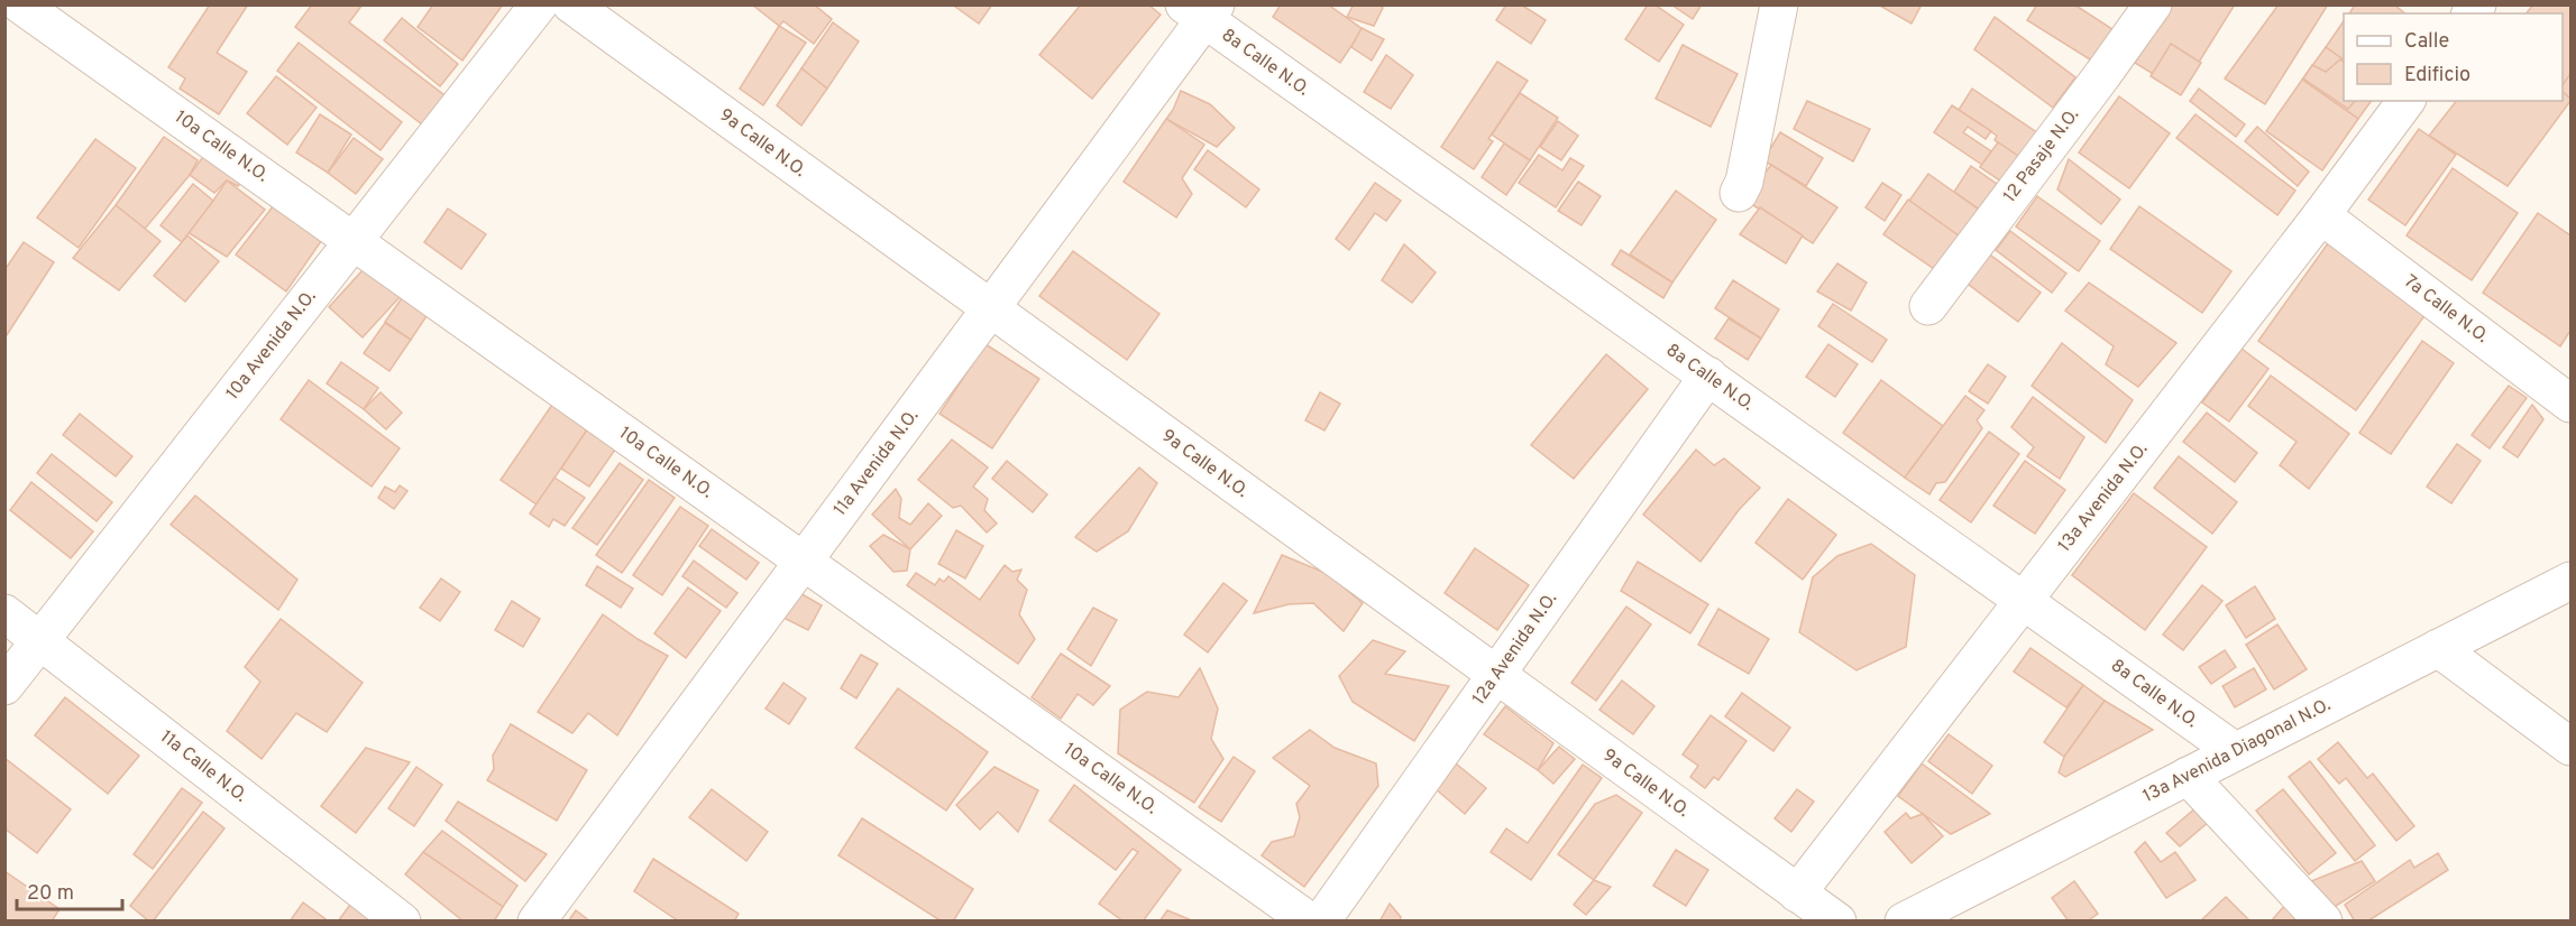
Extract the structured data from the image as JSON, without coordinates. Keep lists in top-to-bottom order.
{
  "streets": {
    "street": [
      "8a Calle N.O.",
      "9a Calle N.O.",
      "10a Calle N.O.",
      "12 Pasaje N.O.",
      "7a Calle N.O.",
      "10a Avenida N.O.",
      "11a Avenida N.O.",
      "13a Avenida N.O.",
      "12a Avenida N.O.",
      "13a Avenida Diagonal N.O.",
      "11a Calle N.O."
    ]
  },
  "crossings": [
    ["8a Calle N.O.", "11a Avenida N.O."],
    ["8a Calle N.O.", "13a Avenida N.O."],
    ["8a Calle N.O.", "12a Avenida N.O."],
    ["8a Calle N.O.", "13a Avenida Diagonal N.O."],
    ["9a Calle N.O.", "11a Avenida N.O."],
    ["9a Calle N.O.", "13a Avenida N.O."],
    ["9a Calle N.O.", "12a Avenida N.O."],
    ["10a Calle N.O.", "10a Avenida N.O."],
    ["10a Calle N.O.", "11a Avenida N.O."],
    ["7a Calle N.O.", "13a Avenida N.O."],
    ["10a Avenida N.O.", "11a Calle N.O."]
  ],
  "legend": ["Calle", "Edificio"],
  "scale_bar": "20 m"
}
